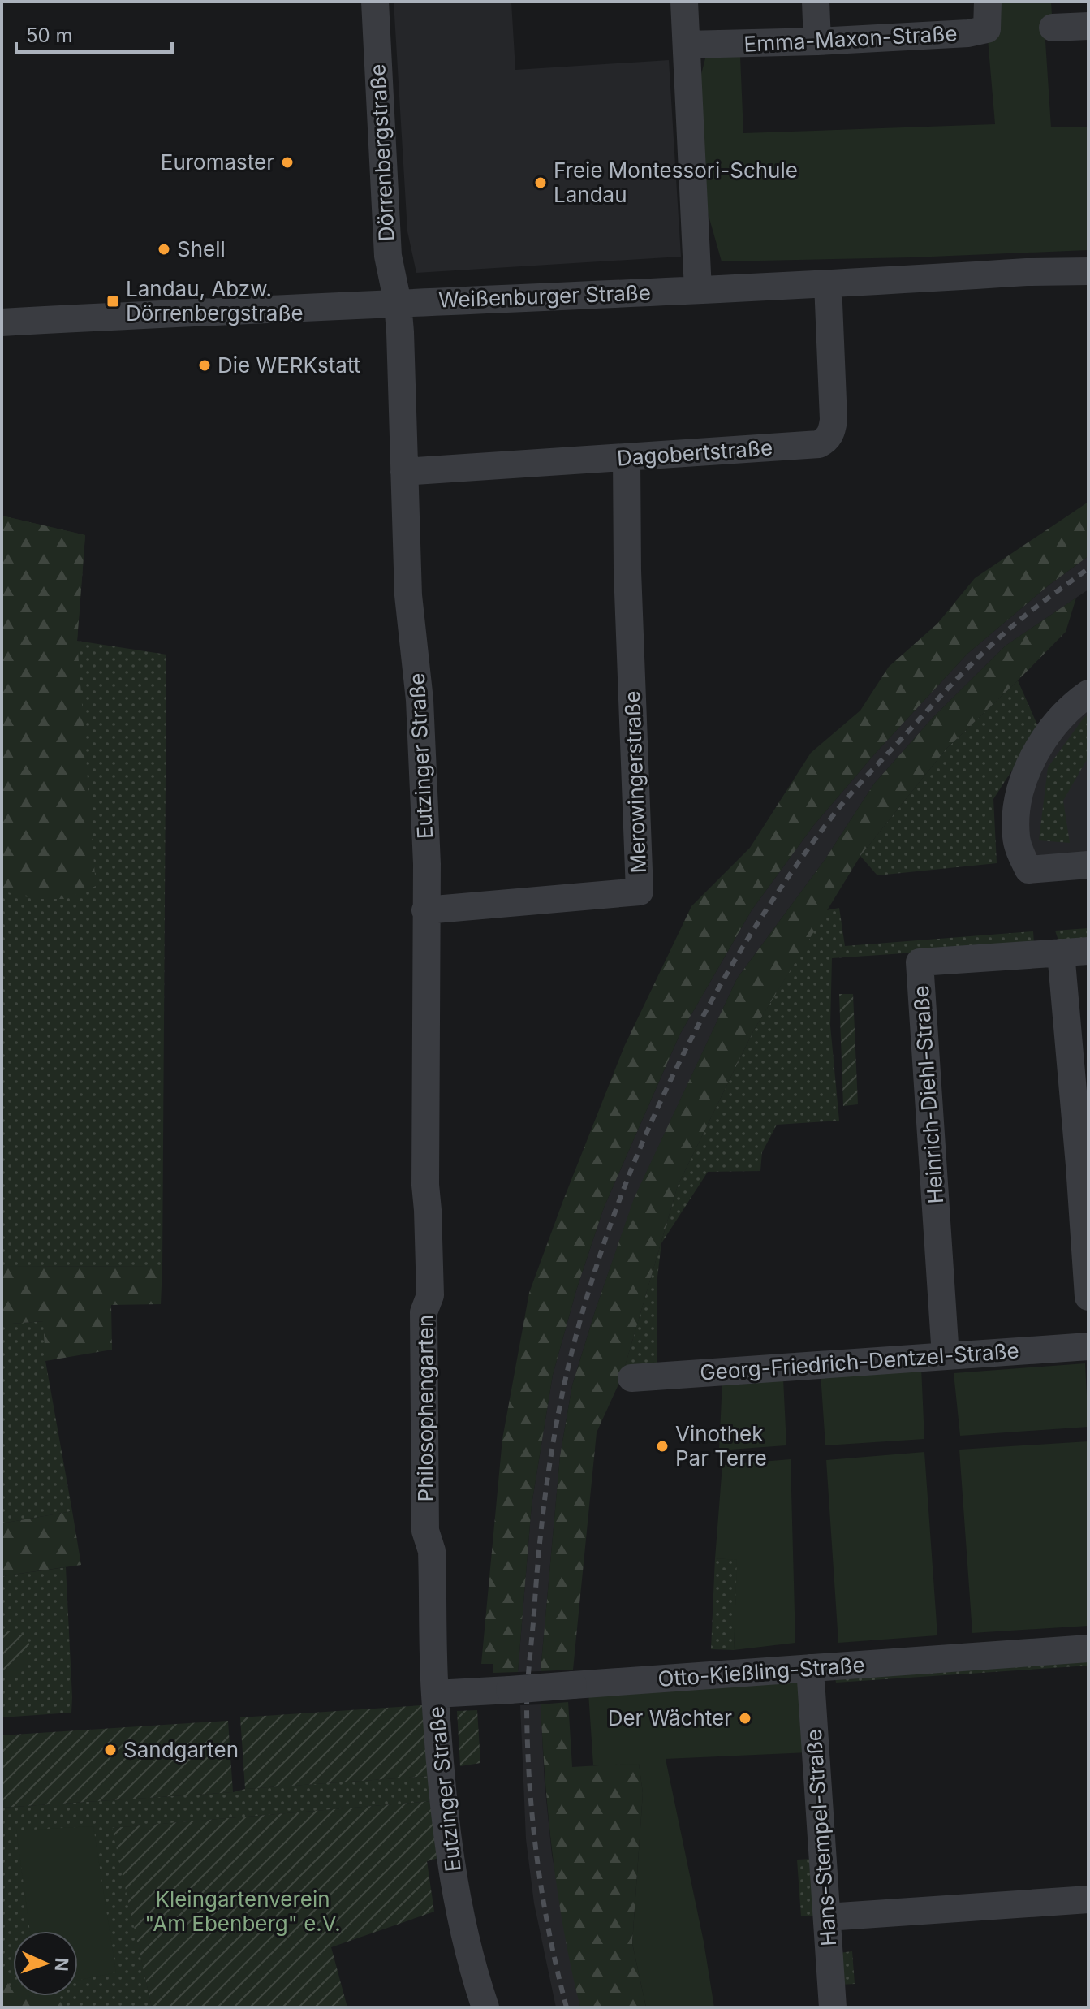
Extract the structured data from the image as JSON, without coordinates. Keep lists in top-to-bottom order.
{
  "streets": {
    "street": [
      "Emma-Maxon-Straße",
      "Dörrenbergstraße",
      "Weißenburger Straße",
      "Dagobertstraße",
      "Eutzinger Straße",
      "Merowingerstraße",
      "Heinrich-Diehl-Straße",
      "Georg-Friedrich-Dentzel-Straße",
      "Philosophengarten",
      "Otto-Kießling-Straße",
      "Hans-Stempel-Straße"
    ]
  },
  "crossings": [
    ["Dörrenbergstraße", "Weißenburger Straße"],
    ["Dörrenbergstraße", "Eutzinger Straße"],
    ["Weißenburger Straße", "Dagobertstraße"],
    ["Weißenburger Straße", "Eutzinger Straße"],
    ["Dagobertstraße", "Eutzinger Straße"],
    ["Dagobertstraße", "Merowingerstraße"],
    ["Eutzinger Straße", "Merowingerstraße"],
    ["Eutzinger Straße", "Philosophengarten"],
    ["Eutzinger Straße", "Otto-Kießling-Straße"],
    ["Heinrich-Diehl-Straße", "Georg-Friedrich-Dentzel-Straße"],
    ["Otto-Kießling-Straße", "Hans-Stempel-Straße"]
  ],
  "parks": ["Kleingartenverein \"Am Ebenberg\" e.V."],
  "places": {
    "other": [
      "Euromaster",
      "Freie Montessori-Schule Landau",
      "Shell",
      "Die WERKstatt",
      "Vinothek Par Terre",
      "Der Wächter",
      "Sandgarten"
    ],
    "transit": ["Landau, Abzw. Dörrenbergstraße"]
  },
  "scale_bar": "50 m",
  "north": "right"
}
